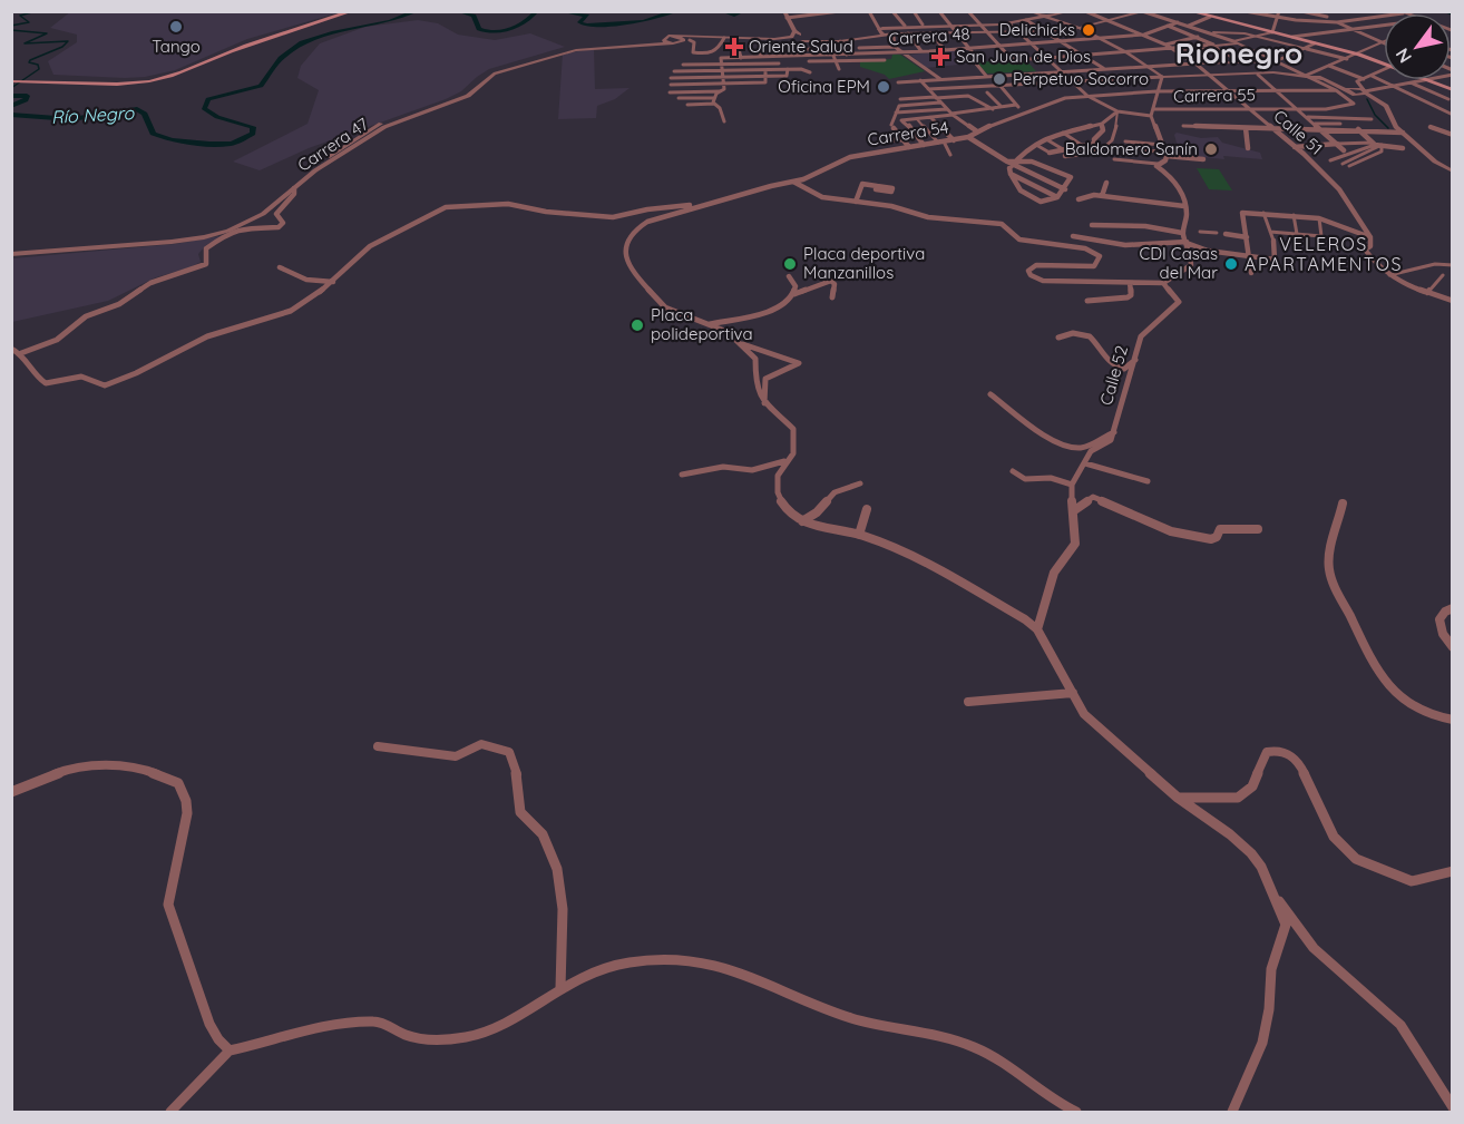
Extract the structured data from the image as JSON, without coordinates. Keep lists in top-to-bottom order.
{
  "streets": {
    "street": [
      "Carrera 48",
      "Carrera 55",
      "Calle 51",
      "Carrera 54",
      "Carrera 47",
      "Calle 52"
    ]
  },
  "crossings": [
    ["Carrera 48", "Calle 51"],
    ["Carrera 55", "Calle 51"],
    ["Carrera 55", "Carrera 54"],
    ["Calle 51", "Carrera 54"]
  ],
  "districts": ["Rionegro", "VELEROS APARTAMENTOS"],
  "water": ["Río Negro"],
  "places": {
    "other": [
      "Tango",
      "Delichicks",
      "Perpetuo Socorro",
      "Oficina EPM",
      "Baldomero Sanín",
      "Placa deportiva Manzanillos",
      "CDI Casas del Mar",
      "Placa polideportiva"
    ],
    "health": ["Oriente Salud", "San Juan de Dios"]
  },
  "north": "bottom left"
}
